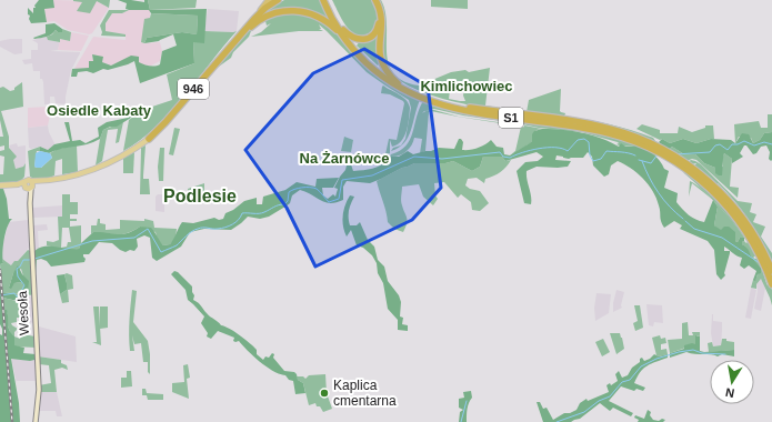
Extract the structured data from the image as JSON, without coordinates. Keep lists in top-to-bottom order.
{
  "streets": {
    "highway": ["946", "S1"],
    "main road": ["Wesoła"]
  },
  "crossings": [
    ["946", "Wesoła"]
  ],
  "districts": [
    "Kimlichowiec",
    "Osiedle Kabaty",
    "Na Żarnówce",
    "Podlesie"
  ],
  "places": ["Kaplica cmentarna"],
  "north": "bottom"
}
